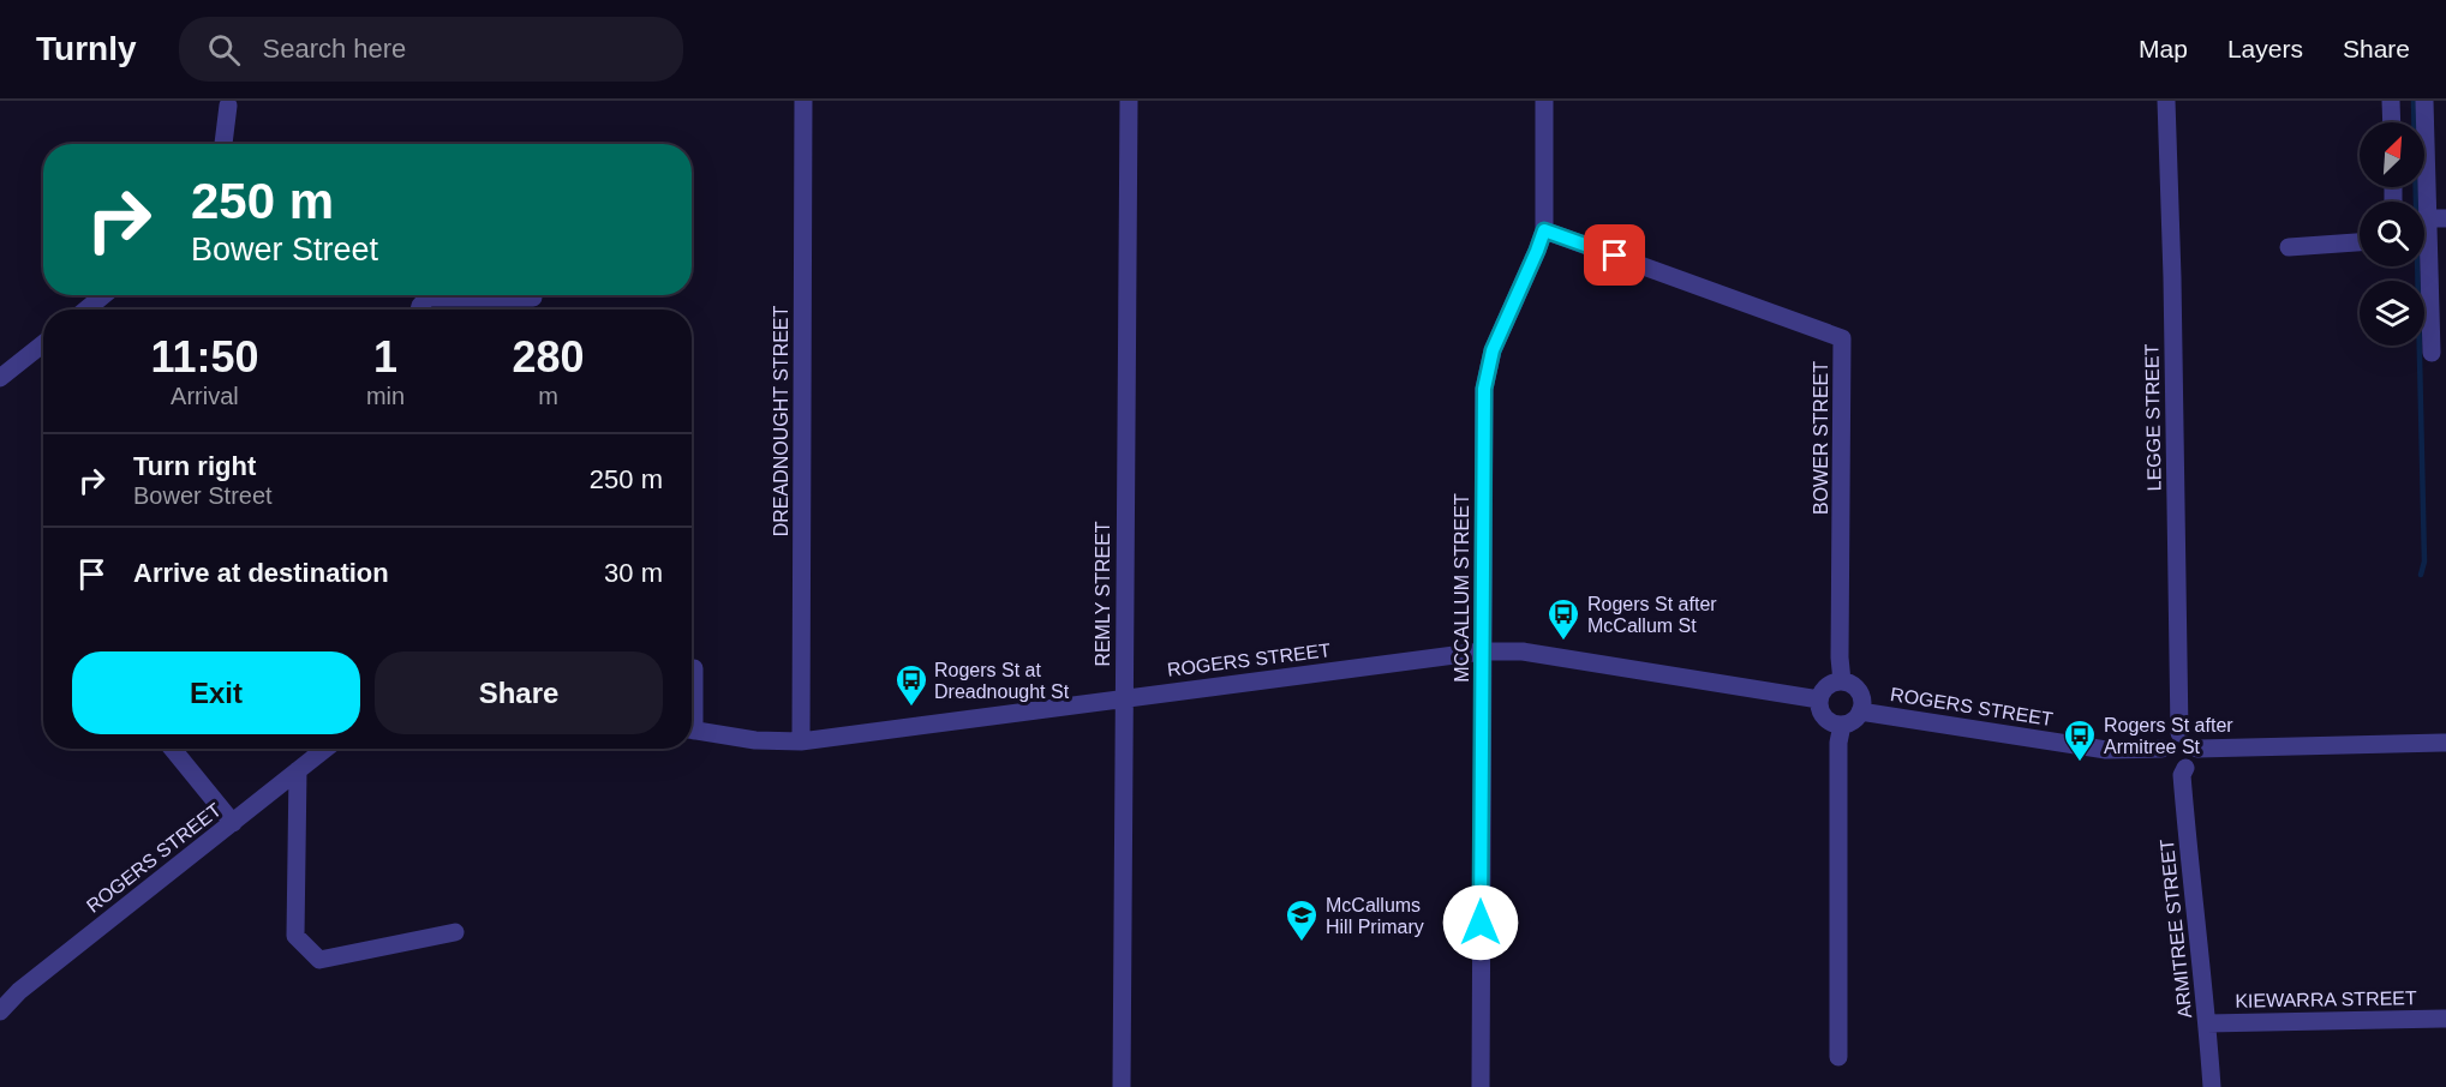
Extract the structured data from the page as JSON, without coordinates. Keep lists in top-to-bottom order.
{
  "streets": {
    "street": [
      "LEGGE STREET",
      "DREADNOUGHT STREET",
      "BOWER STREET",
      "MCCALLUM STREET",
      "REMLY STREET",
      "ROGERS STREET",
      "ARMITREE STREET",
      "KIEWARRA STREET"
    ]
  },
  "crossings": [
    ["LEGGE STREET", "ROGERS STREET"],
    ["LEGGE STREET", "ARMITREE STREET"],
    ["DREADNOUGHT STREET", "ROGERS STREET"],
    ["BOWER STREET", "MCCALLUM STREET"],
    ["BOWER STREET", "ROGERS STREET"],
    ["MCCALLUM STREET", "ROGERS STREET"],
    ["REMLY STREET", "ROGERS STREET"],
    ["ROGERS STREET", "ARMITREE STREET"],
    ["ARMITREE STREET", "KIEWARRA STREET"]
  ],
  "places": {
    "bus stop": ["Rogers St after McCallum St", "Rogers St at Dreadnought St", "Rogers St after Armitree St"],
    "school or university": ["McCallums Hill Primary"]
  },
  "north": "top right",
  "page": {
    "header": "Turnly",
    "search": "Search here",
    "nav": ["Map", "Layers", "Share"],
    "turn": ["250 m", "Bower Street"],
    "eta": [
      "11:50",
      "Arrival",
      "1",
      "min",
      "280",
      "m"
    ],
    "list": [
      {
        "name": "Turn right",
        "note": "Bower Street",
        "value": "250 m"
      },
      {
        "name": "Arrive at destination",
        "value": "30 m"
      }
    ],
    "buttons": ["Exit", "Share"]
  }
}
